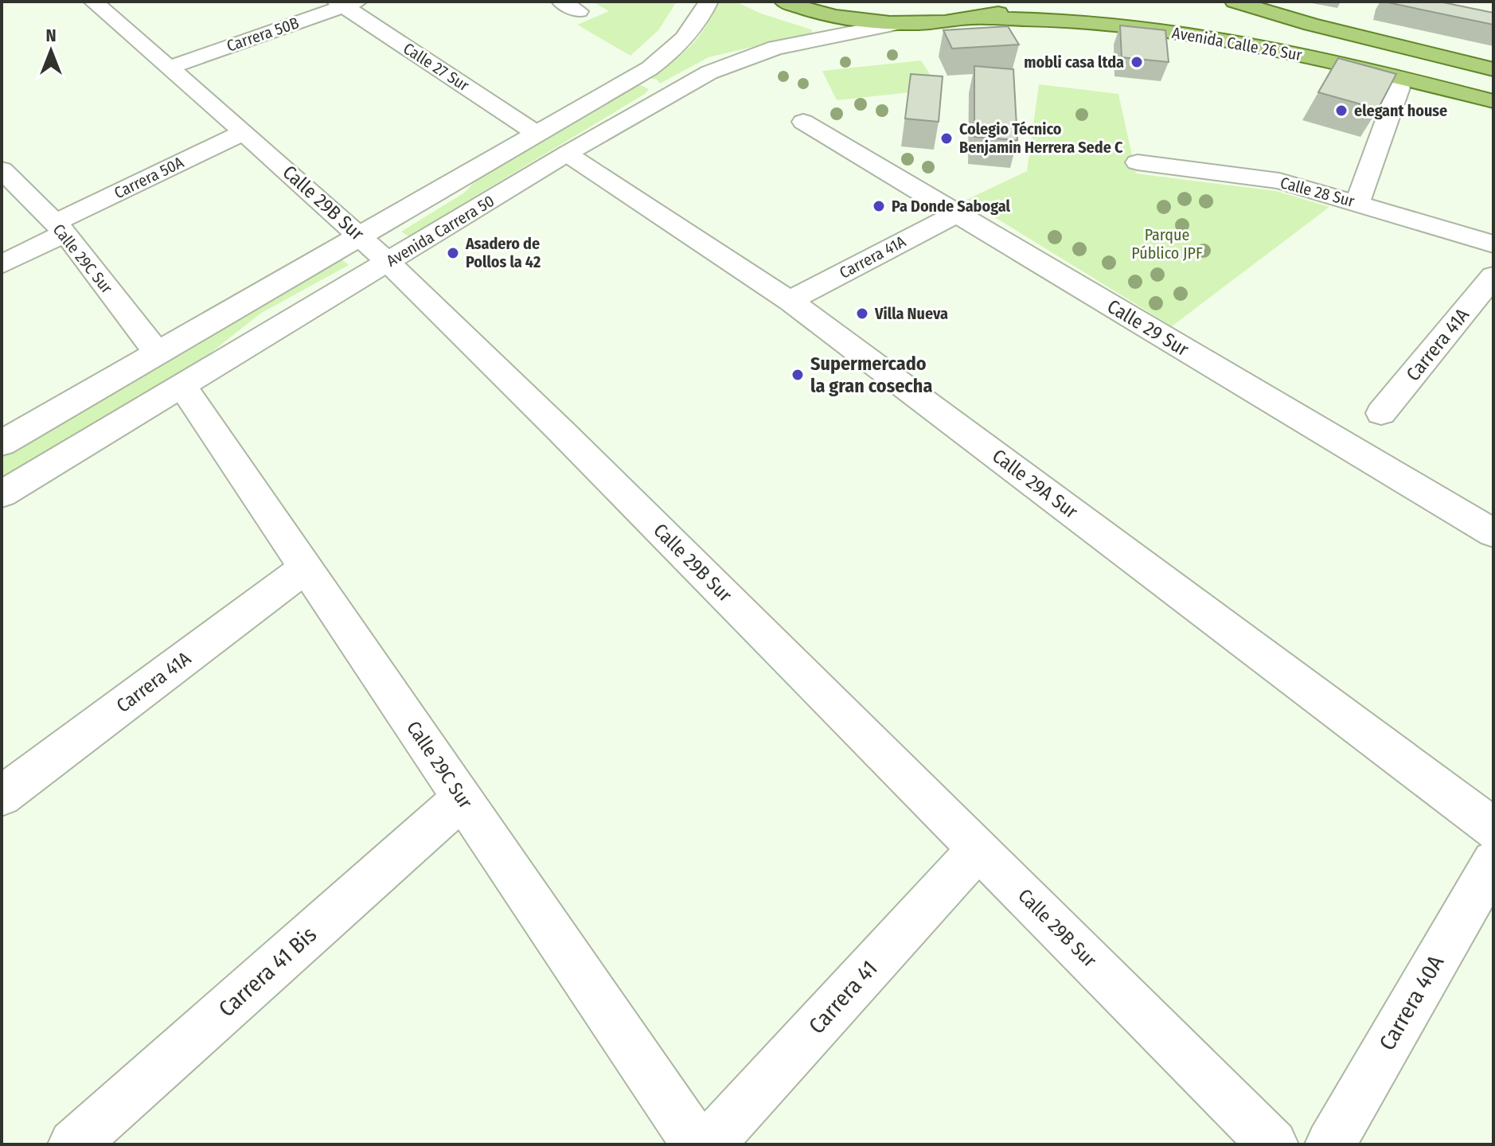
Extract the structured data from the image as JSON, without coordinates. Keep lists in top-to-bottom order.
{
  "streets": {
    "main road": ["Avenida Calle 26 Sur"],
    "street": [
      "Carrera 50B",
      "Calle 27 Sur",
      "Carrera 50A",
      "Calle 28 Sur",
      "Calle 29B Sur",
      "Avenida Carrera 50",
      "Carrera 41A",
      "Calle 29C Sur",
      "Calle 29 Sur",
      "Calle 29A Sur",
      "Carrera 41 Bis",
      "Carrera 41",
      "Carrera 40A"
    ]
  },
  "crossings": [
    ["Carrera 50B", "Calle 27 Sur"],
    ["Carrera 50B", "Calle 29B Sur"],
    ["Calle 27 Sur", "Avenida Carrera 50"],
    ["Carrera 50A", "Calle 29B Sur"],
    ["Carrera 50A", "Calle 29C Sur"],
    ["Calle 29B Sur", "Avenida Carrera 50"],
    ["Calle 29B Sur", "Carrera 41"],
    ["Avenida Carrera 50", "Calle 29C Sur"],
    ["Avenida Carrera 50", "Calle 29A Sur"],
    ["Carrera 41A", "Calle 29C Sur"],
    ["Carrera 41A", "Calle 29 Sur"],
    ["Carrera 41A", "Calle 29A Sur"],
    ["Calle 29C Sur", "Carrera 41 Bis"]
  ],
  "parks": ["Parque Público JPF"],
  "places": [
    "mobli casa ltda",
    "elegant house",
    "Colegio Técnico Benjamin Herrera Sede C",
    "Pa Donde Sabogal",
    "Asadero de Pollos la 42",
    "Villa Nueva",
    "Supermercado la gran cosecha"
  ],
  "north": "top"
}
